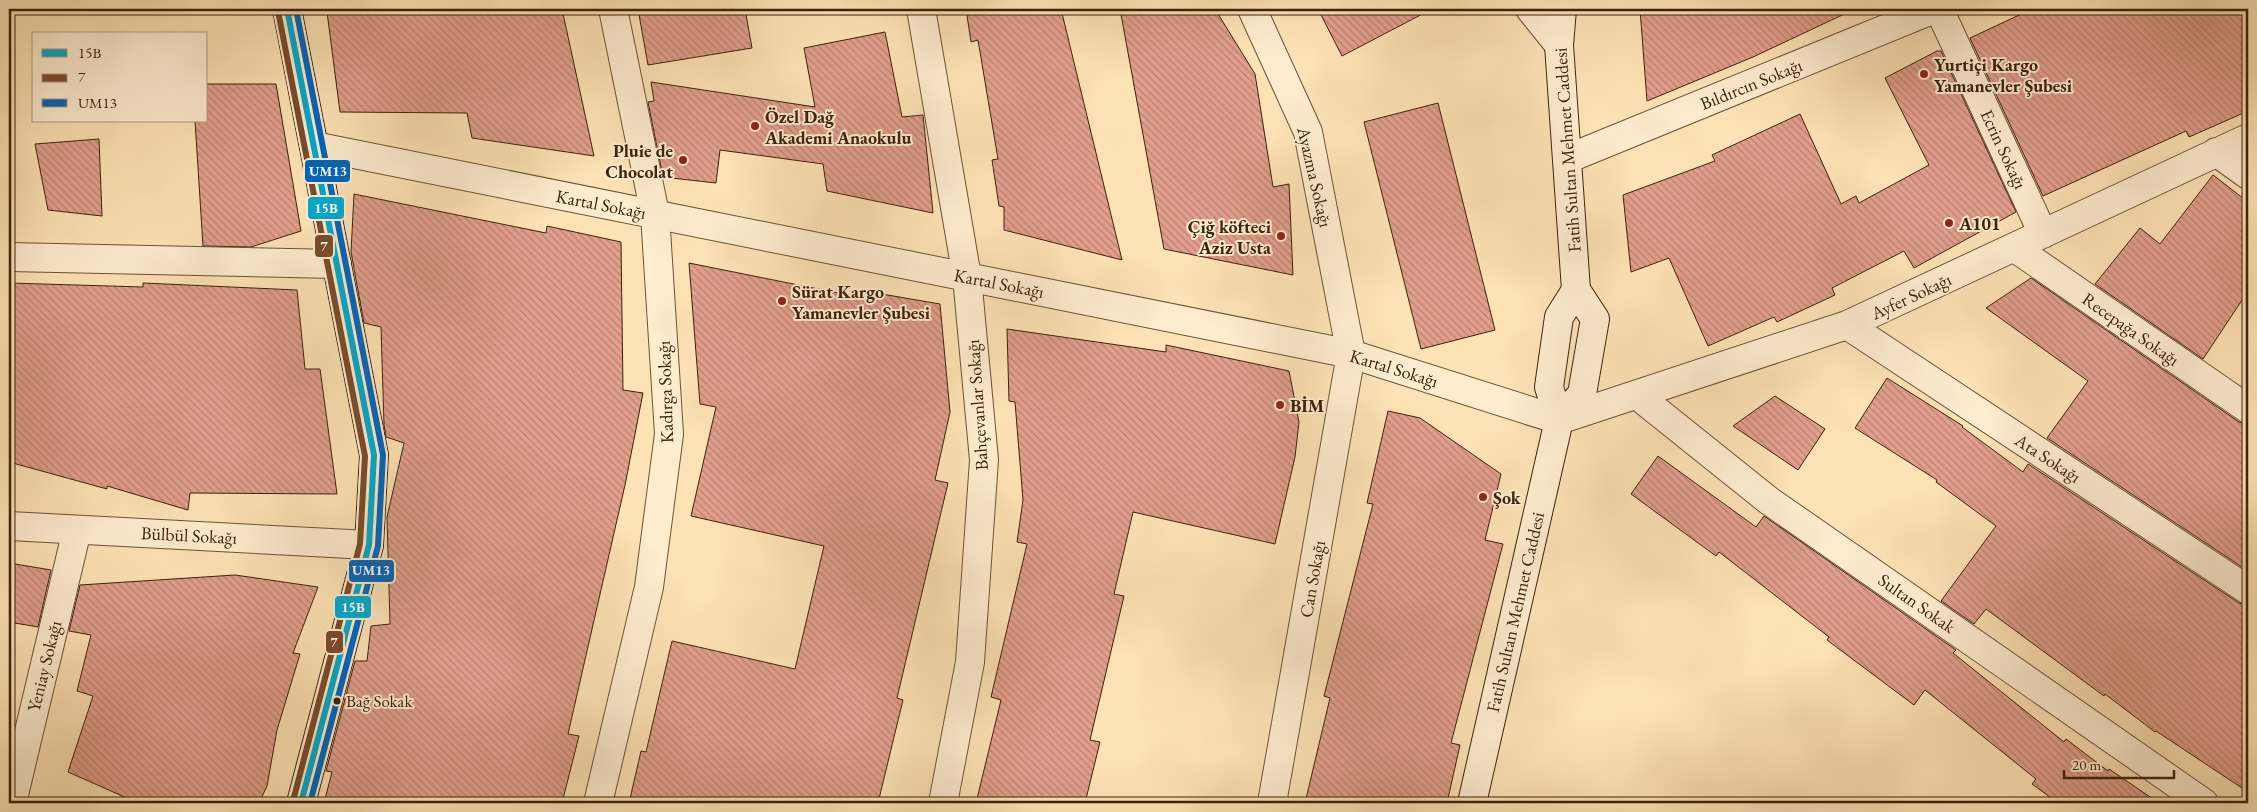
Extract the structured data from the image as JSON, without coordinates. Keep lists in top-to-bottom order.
{
  "streets": {
    "street": [
      "Bıldırcın Sokağı",
      "Ecrin Sokağı",
      "Fatih Sultan Mehmet Caddesi",
      "Ayazma Sokağı",
      "Kartal Sokağı",
      "Ayfer Sokağı",
      "Recepağa Sokağı",
      "Kadırga Sokağı",
      "Bahçevanlar Sokağı",
      "Ata Sokağı",
      "Bülbül Sokağı",
      "Can Sokağı",
      "Sultan Sokak",
      "Yeniay Sokağı"
    ]
  },
  "crossings": [
    ["Bıldırcın Sokağı", "Ecrin Sokağı"],
    ["Bıldırcın Sokağı", "Fatih Sultan Mehmet Caddesi"],
    ["Ecrin Sokağı", "Ayfer Sokağı"],
    ["Fatih Sultan Mehmet Caddesi", "Kartal Sokağı"],
    ["Fatih Sultan Mehmet Caddesi", "Ayfer Sokağı"],
    ["Ayazma Sokağı", "Kartal Sokağı"],
    ["Ayazma Sokağı", "Can Sokağı"],
    ["Kartal Sokağı", "Ayfer Sokağı"],
    ["Kartal Sokağı", "Kadırga Sokağı"],
    ["Kartal Sokağı", "Bahçevanlar Sokağı"],
    ["Kartal Sokağı", "Can Sokağı"],
    ["Ayfer Sokağı", "Recepağa Sokağı"],
    ["Ayfer Sokağı", "Ata Sokağı"],
    ["Ayfer Sokağı", "Sultan Sokak"],
    ["Bülbül Sokağı", "Yeniay Sokağı"]
  ],
  "places": [
    "Yurtiçi Kargo Yamanevler Şubesi",
    "Özel Dağ Akademi Anaokulu",
    "Pluie de Chocolat",
    "A101",
    "Çiğ köfteci Aziz Usta",
    "Sürat Kargo Yamanevler Şubesi",
    "BİM",
    "Şok",
    "Bağ Sokak"
  ],
  "lines": ["transit line 15B", "transit line UM13", "transit line 7"],
  "legend": ["15B", "7", "UM13"],
  "scale_bar": "20 m"
}
